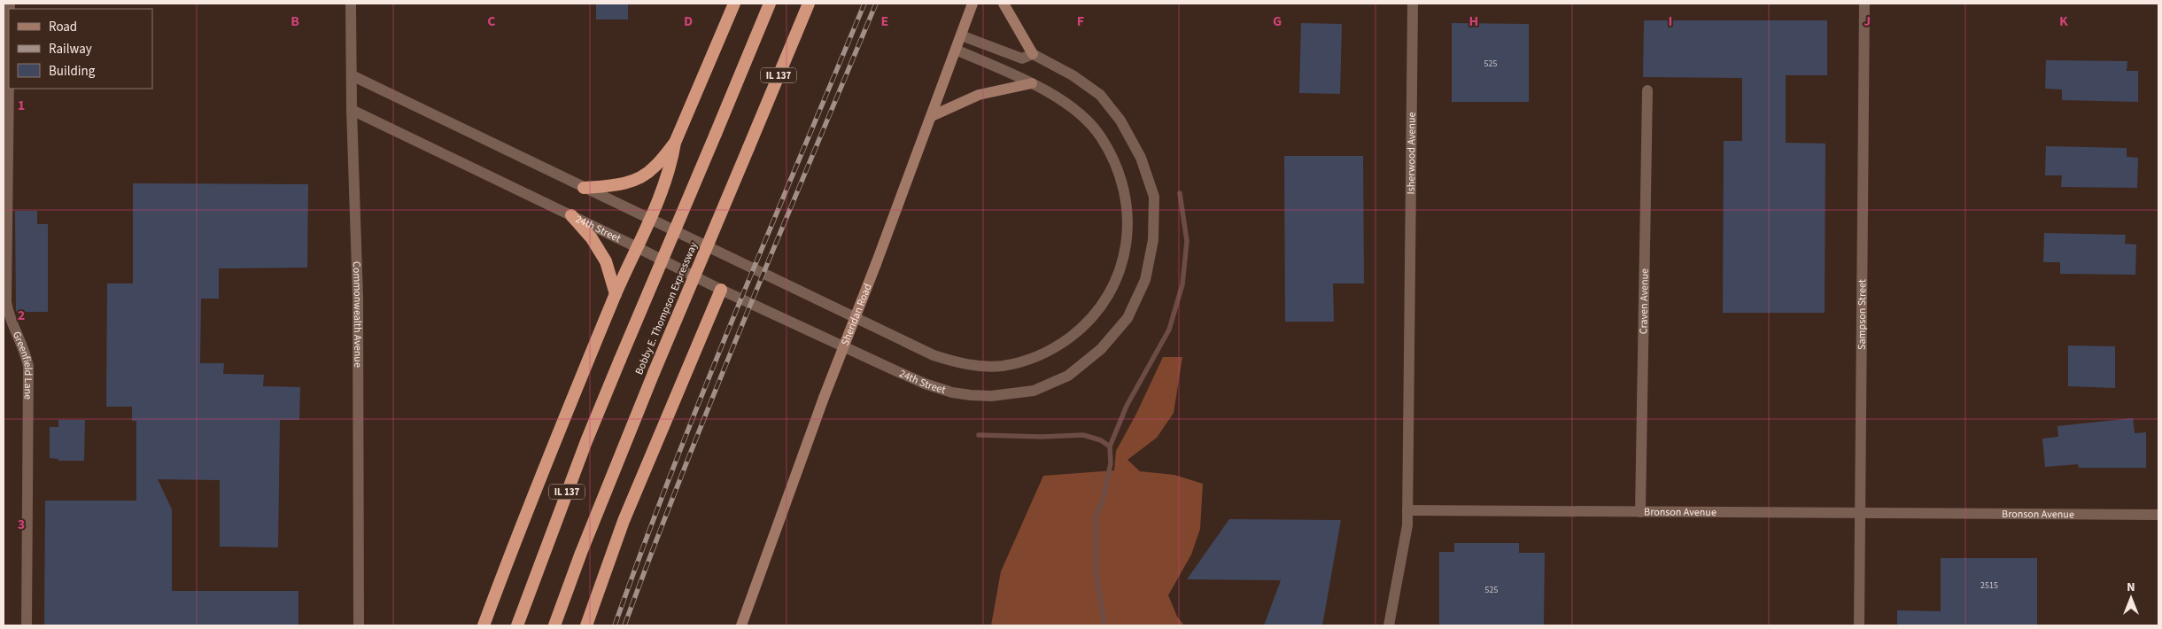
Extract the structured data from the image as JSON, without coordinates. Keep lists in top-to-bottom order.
{
  "streets": {
    "highway": ["IL 137", "Bobby E. Thompson Expressway"],
    "main road": ["Sheridan Road"],
    "street": [
      "Isherwood Avenue",
      "24th Street",
      "Craven Avenue",
      "Commonwealth Avenue",
      "Sampson Street",
      "Greenfield Lane",
      "Bronson Avenue"
    ]
  },
  "crossings": [
    ["Isherwood Avenue", "Bronson Avenue"],
    ["24th Street", "Commonwealth Avenue"],
    ["24th Street", "Sheridan Road"],
    ["Craven Avenue", "Bronson Avenue"],
    ["Sampson Street", "Bronson Avenue"]
  ],
  "house_numbers": ["525", "2515", "525"],
  "legend": ["Road", "Railway", "Building"],
  "north": "top",
  "grid": {
    "columns": [
      "B",
      "C",
      "D",
      "E",
      "F",
      "G",
      "H",
      "I",
      "J",
      "K"
    ],
    "rows": ["1", "2", "3"]
  }
}
